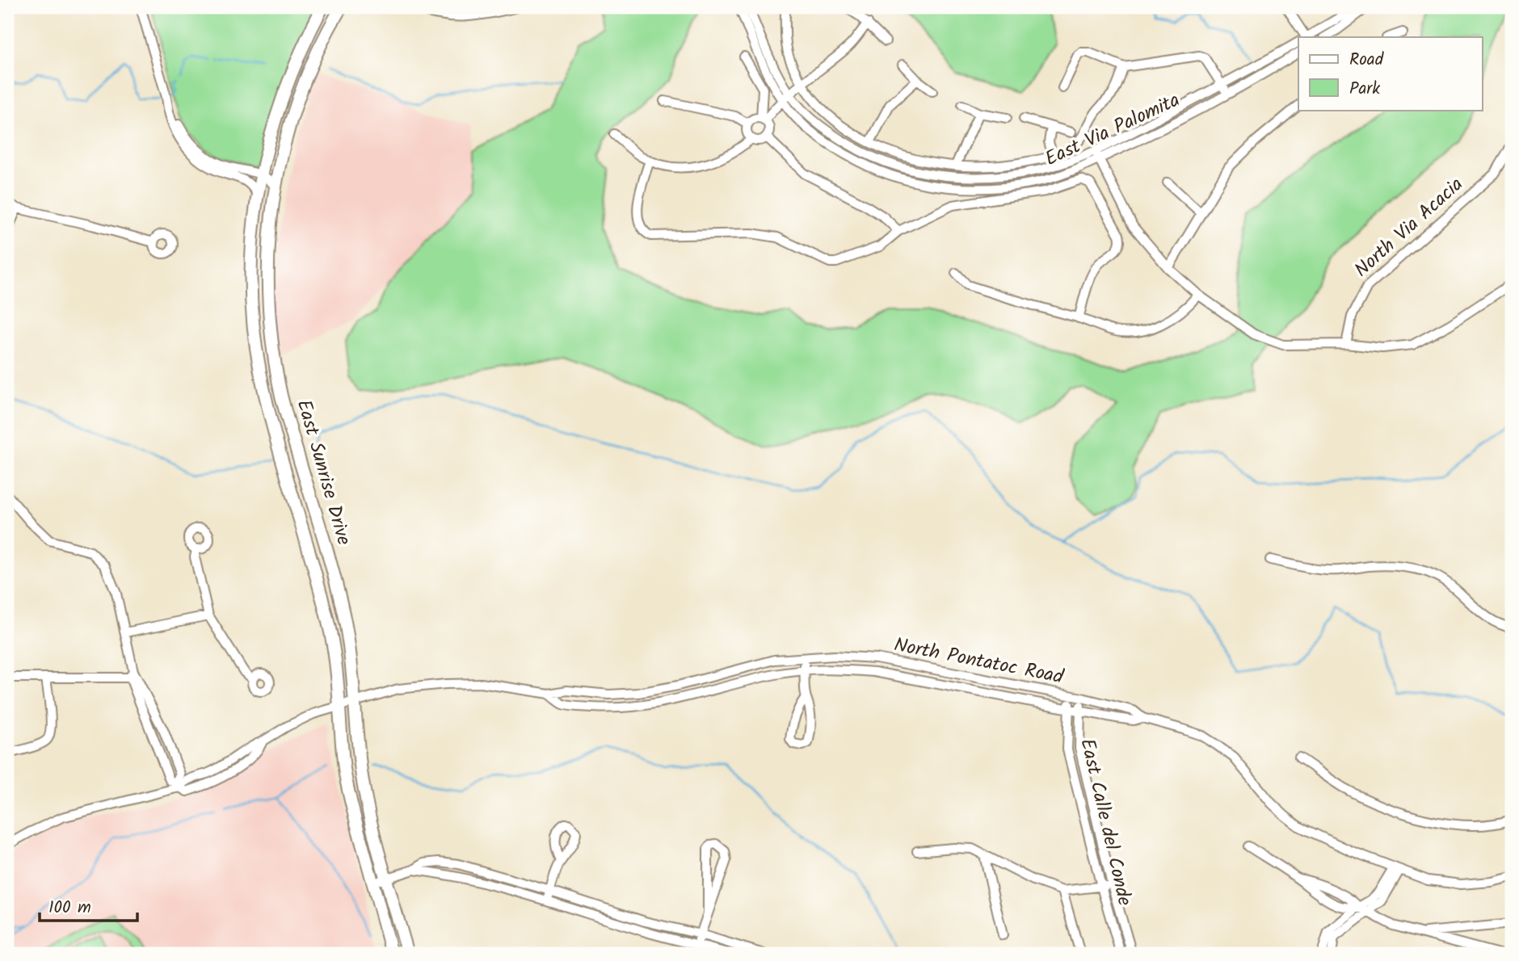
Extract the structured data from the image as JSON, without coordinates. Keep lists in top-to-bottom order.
{
  "streets": {
    "main road": ["East Sunrise Drive"],
    "street": [
      "East Via Palomita",
      "North Via Acacia",
      "North Pontatoc Road",
      "East Calle del Conde"
    ]
  },
  "crossings": [
    ["East Sunrise Drive", "North Pontatoc Road"],
    ["North Pontatoc Road", "East Calle del Conde"]
  ],
  "legend": ["Road", "Park"],
  "scale_bar": "100 m"
}
